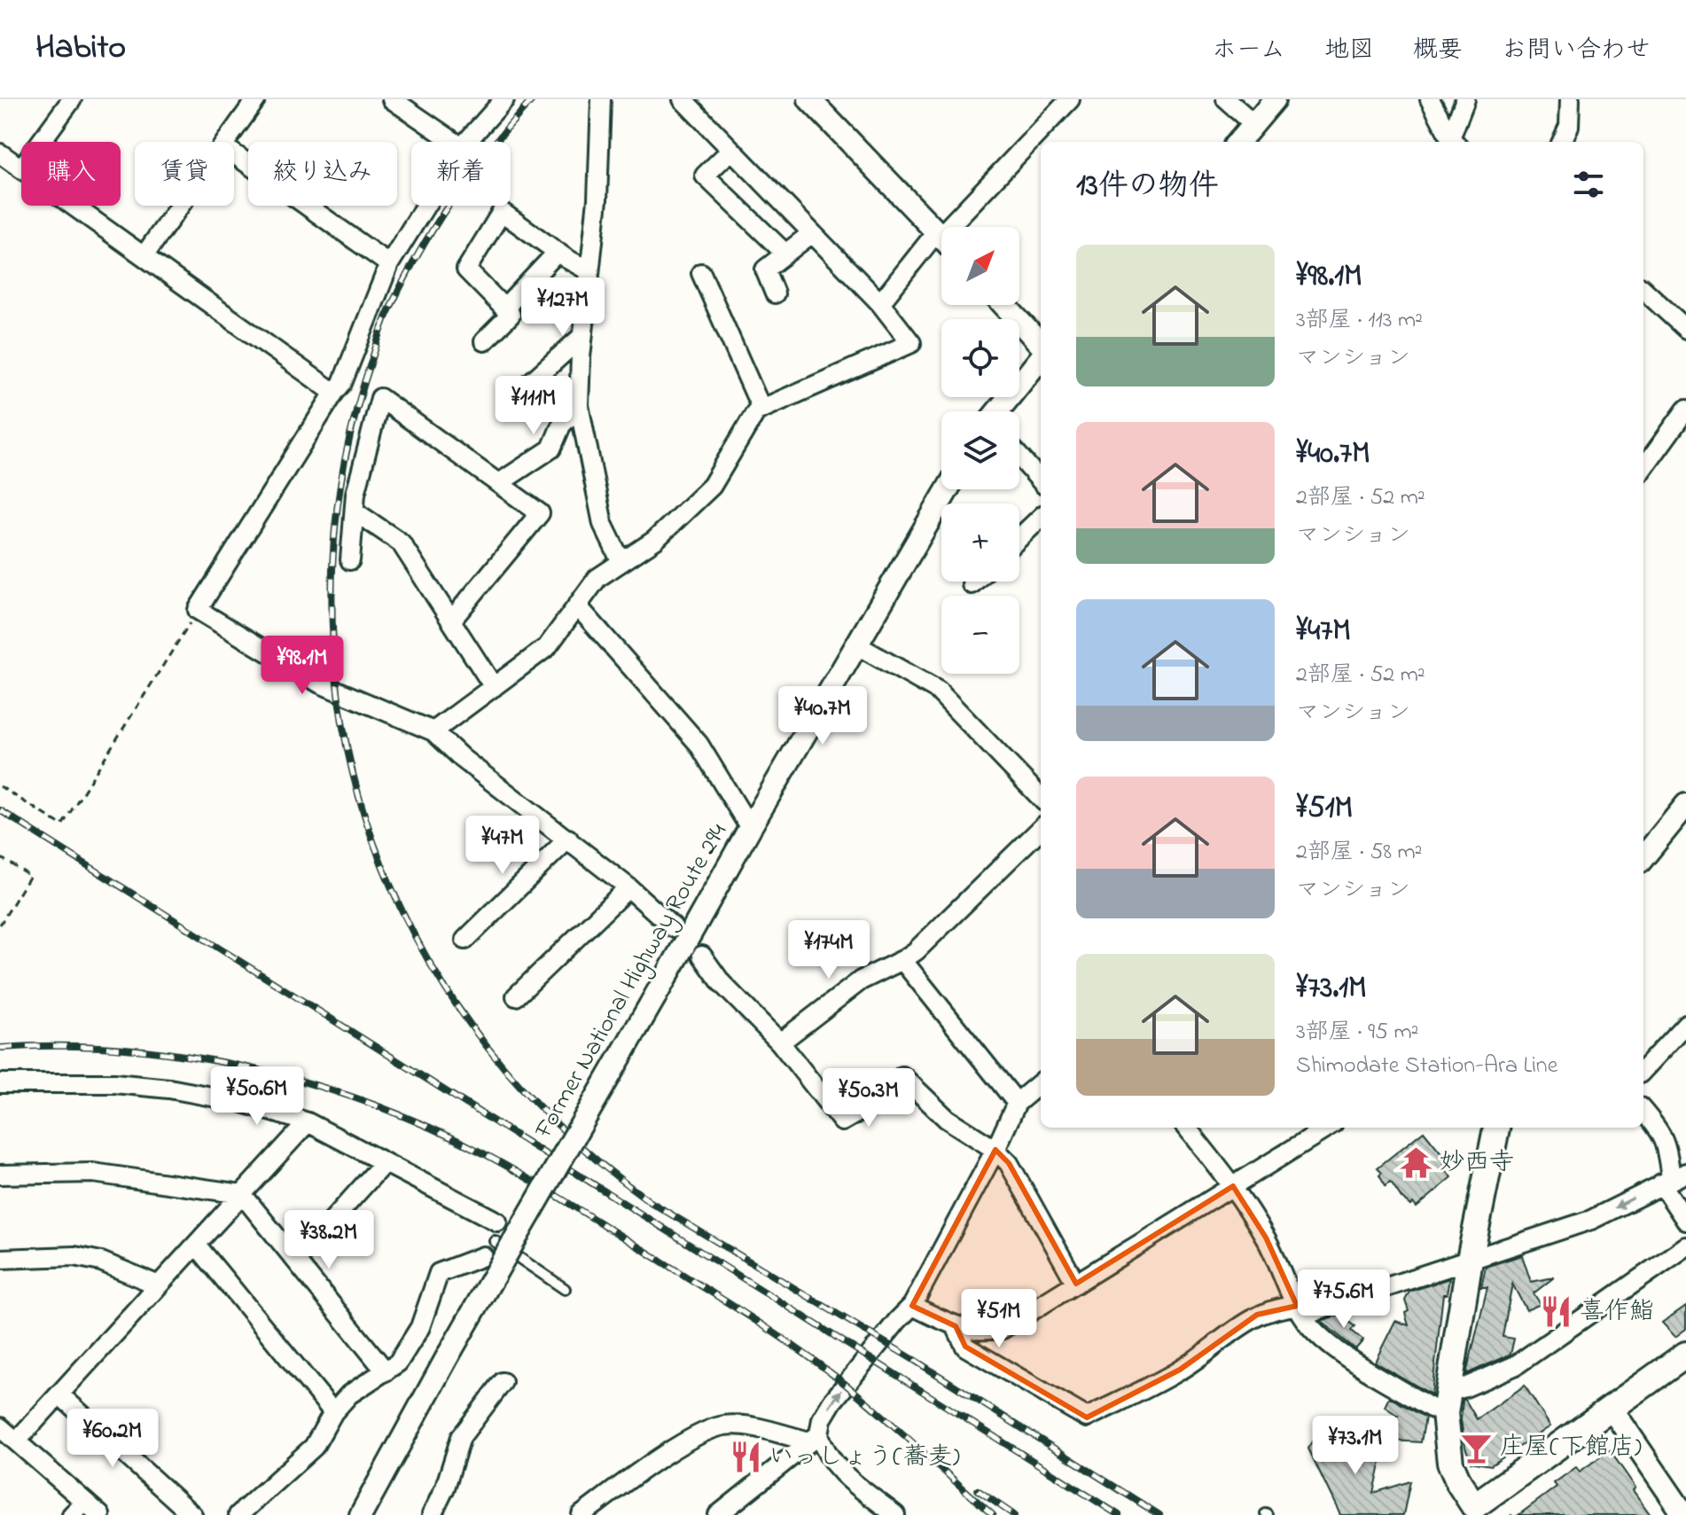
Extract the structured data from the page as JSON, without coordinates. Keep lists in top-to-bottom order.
{
  "streets": {
    "street": ["Former National Highway Route 294"]
  },
  "places": {
    "temple": ["妙西寺"],
    "restaurant": ["喜作鮨", "いっしょう(蕎麦)"],
    "bar": ["庄屋(下館店)"]
  },
  "north": "top right",
  "page": {
    "header": "Habito",
    "nav": [
      "ホーム",
      "地図",
      "概要",
      "お問い合わせ"
    ],
    "chip": [
      "購入",
      "賃貸",
      "絞り込み",
      "新着"
    ],
    "heading": "13件の物件",
    "map_buttons": ["+", "−"],
    "list": [
      {
        "name": "¥98.1M",
        "note": "3部屋 · 113 m² · マンション"
      },
      {
        "name": "¥40.7M",
        "note": "2部屋 · 52 m² · マンション"
      },
      {
        "name": "¥47M",
        "note": "2部屋 · 52 m² · マンション"
      },
      {
        "name": "¥51M",
        "note": "2部屋 · 58 m² · マンション"
      },
      {
        "name": "¥73.1M",
        "note": "3部屋 · 95 m² · Shimodate Station-Ara Line"
      }
    ],
    "price": [
      "¥127M",
      "¥111M",
      "¥98.1M",
      "¥40.7M",
      "¥47M",
      "¥174M",
      "¥50.6M",
      "¥50.3M",
      "¥38.2M",
      "¥75.6M",
      "¥51M",
      "¥60.2M",
      "¥73.1M"
    ]
  }
}
